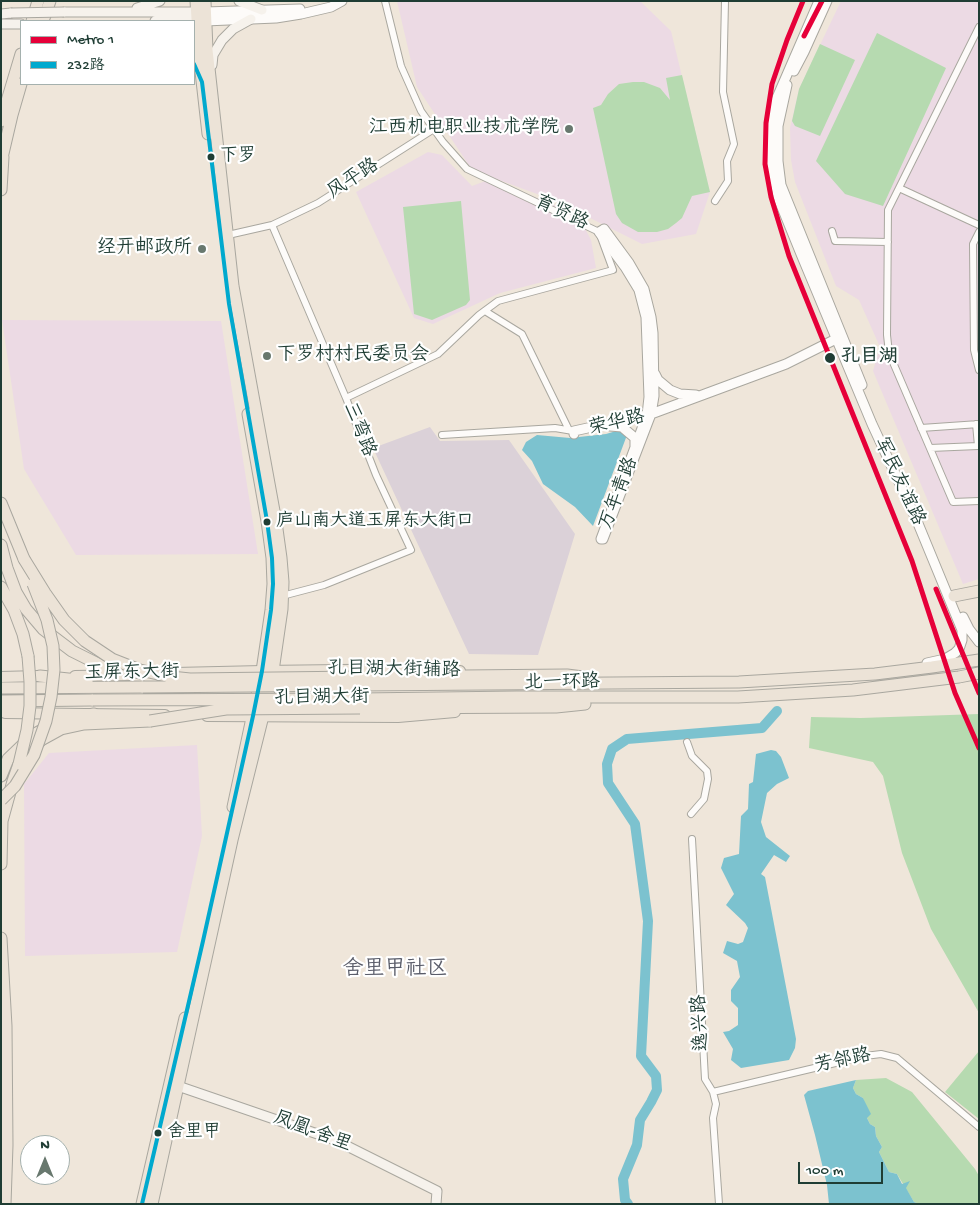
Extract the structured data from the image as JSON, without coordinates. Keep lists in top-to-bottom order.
{
  "streets": {
    "highway": ["北一环路", "孔目湖大街"],
    "main road": ["孔目湖大街辅路", "玉屏东大街", "凤凰-舍里"],
    "street": [
      "风平路",
      "育贤路",
      "荣华路",
      "三弯路",
      "军民友谊路",
      "万年青路",
      "逸兴路",
      "芳邻路"
    ]
  },
  "crossings": [
    ["风平路", "育贤路"],
    ["风平路", "三弯路"],
    ["育贤路", "三弯路"],
    ["育贤路", "万年青路"],
    ["荣华路", "军民友谊路"],
    ["荣华路", "万年青路"],
    ["孔目湖大街辅路", "玉屏东大街"],
    ["玉屏东大街", "北一环路"],
    ["逸兴路", "芳邻路"]
  ],
  "districts": ["舍里甲社区"],
  "places": [
    "江西机电职业技术学院",
    "下罗",
    "经开邮政所",
    "下罗村村民委员会",
    "孔目湖",
    "庐山南大道玉屏东大街口",
    "舍里甲"
  ],
  "lines": ["metro line 1", "transit line 232路"],
  "legend": ["Metro 1", "232路"],
  "scale_bar": "100 m",
  "north": "top"
}
